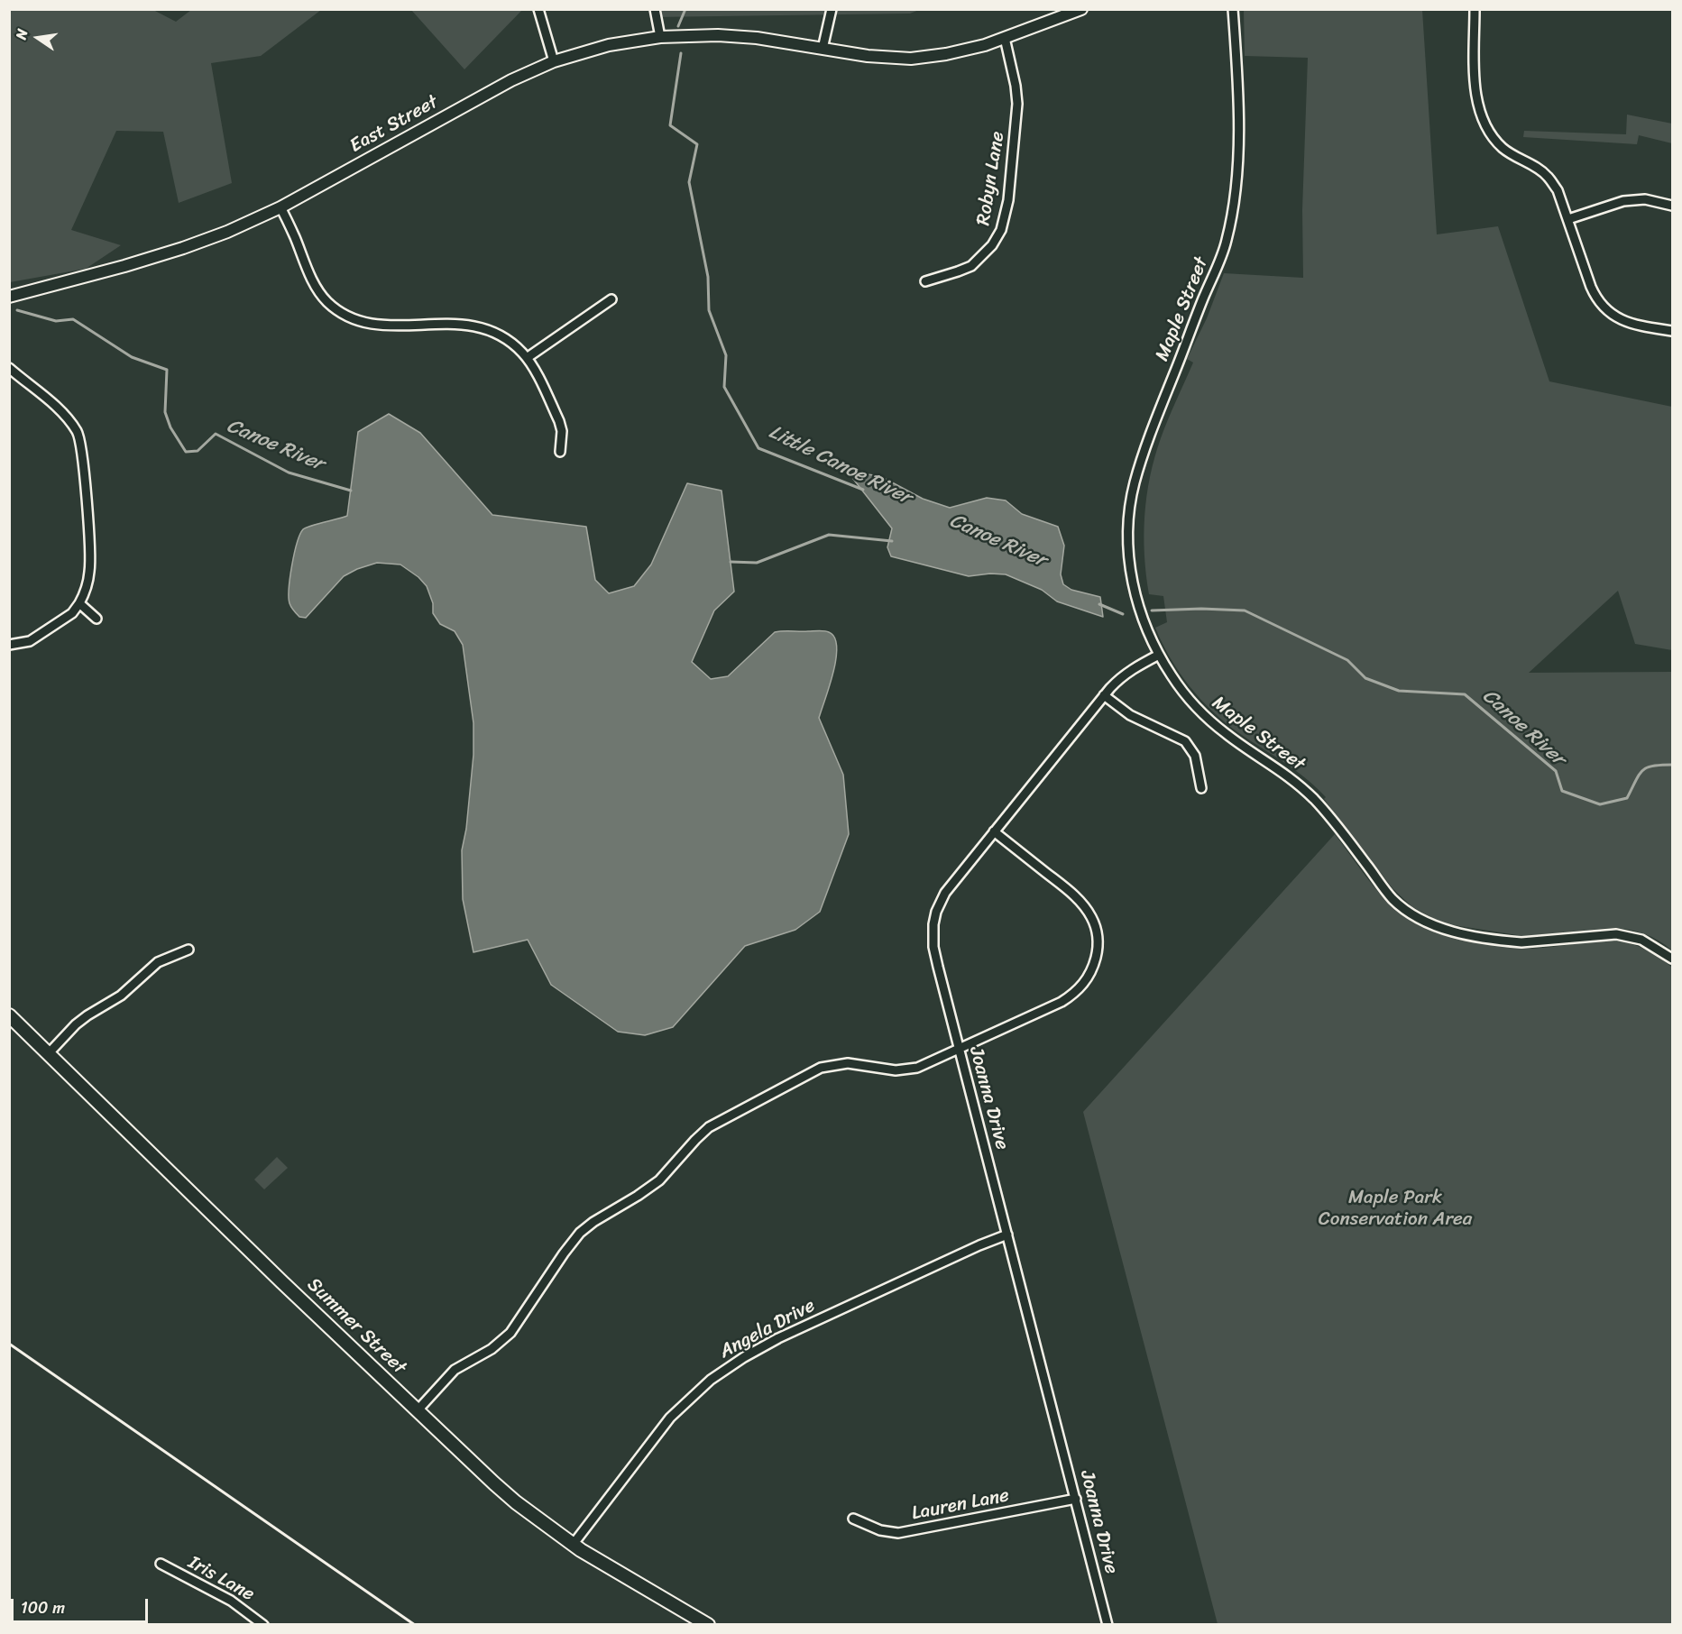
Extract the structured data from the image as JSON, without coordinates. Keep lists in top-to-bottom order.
{
  "streets": {
    "main road": ["Summer Street"],
    "street": [
      "East Street",
      "Robyn Lane",
      "Maple Street",
      "Joanna Drive",
      "Angela Drive",
      "Lauren Lane",
      "Iris Lane"
    ]
  },
  "crossings": [
    ["East Street", "Robyn Lane"],
    ["Maple Street", "Joanna Drive"],
    ["Joanna Drive", "Angela Drive"],
    ["Joanna Drive", "Lauren Lane"],
    ["Summer Street", "Angela Drive"]
  ],
  "water": ["Canoe River", "Little Canoe River"],
  "parks": ["Maple Park Conservation Area"],
  "scale_bar": "100 m",
  "north": "left"
}
